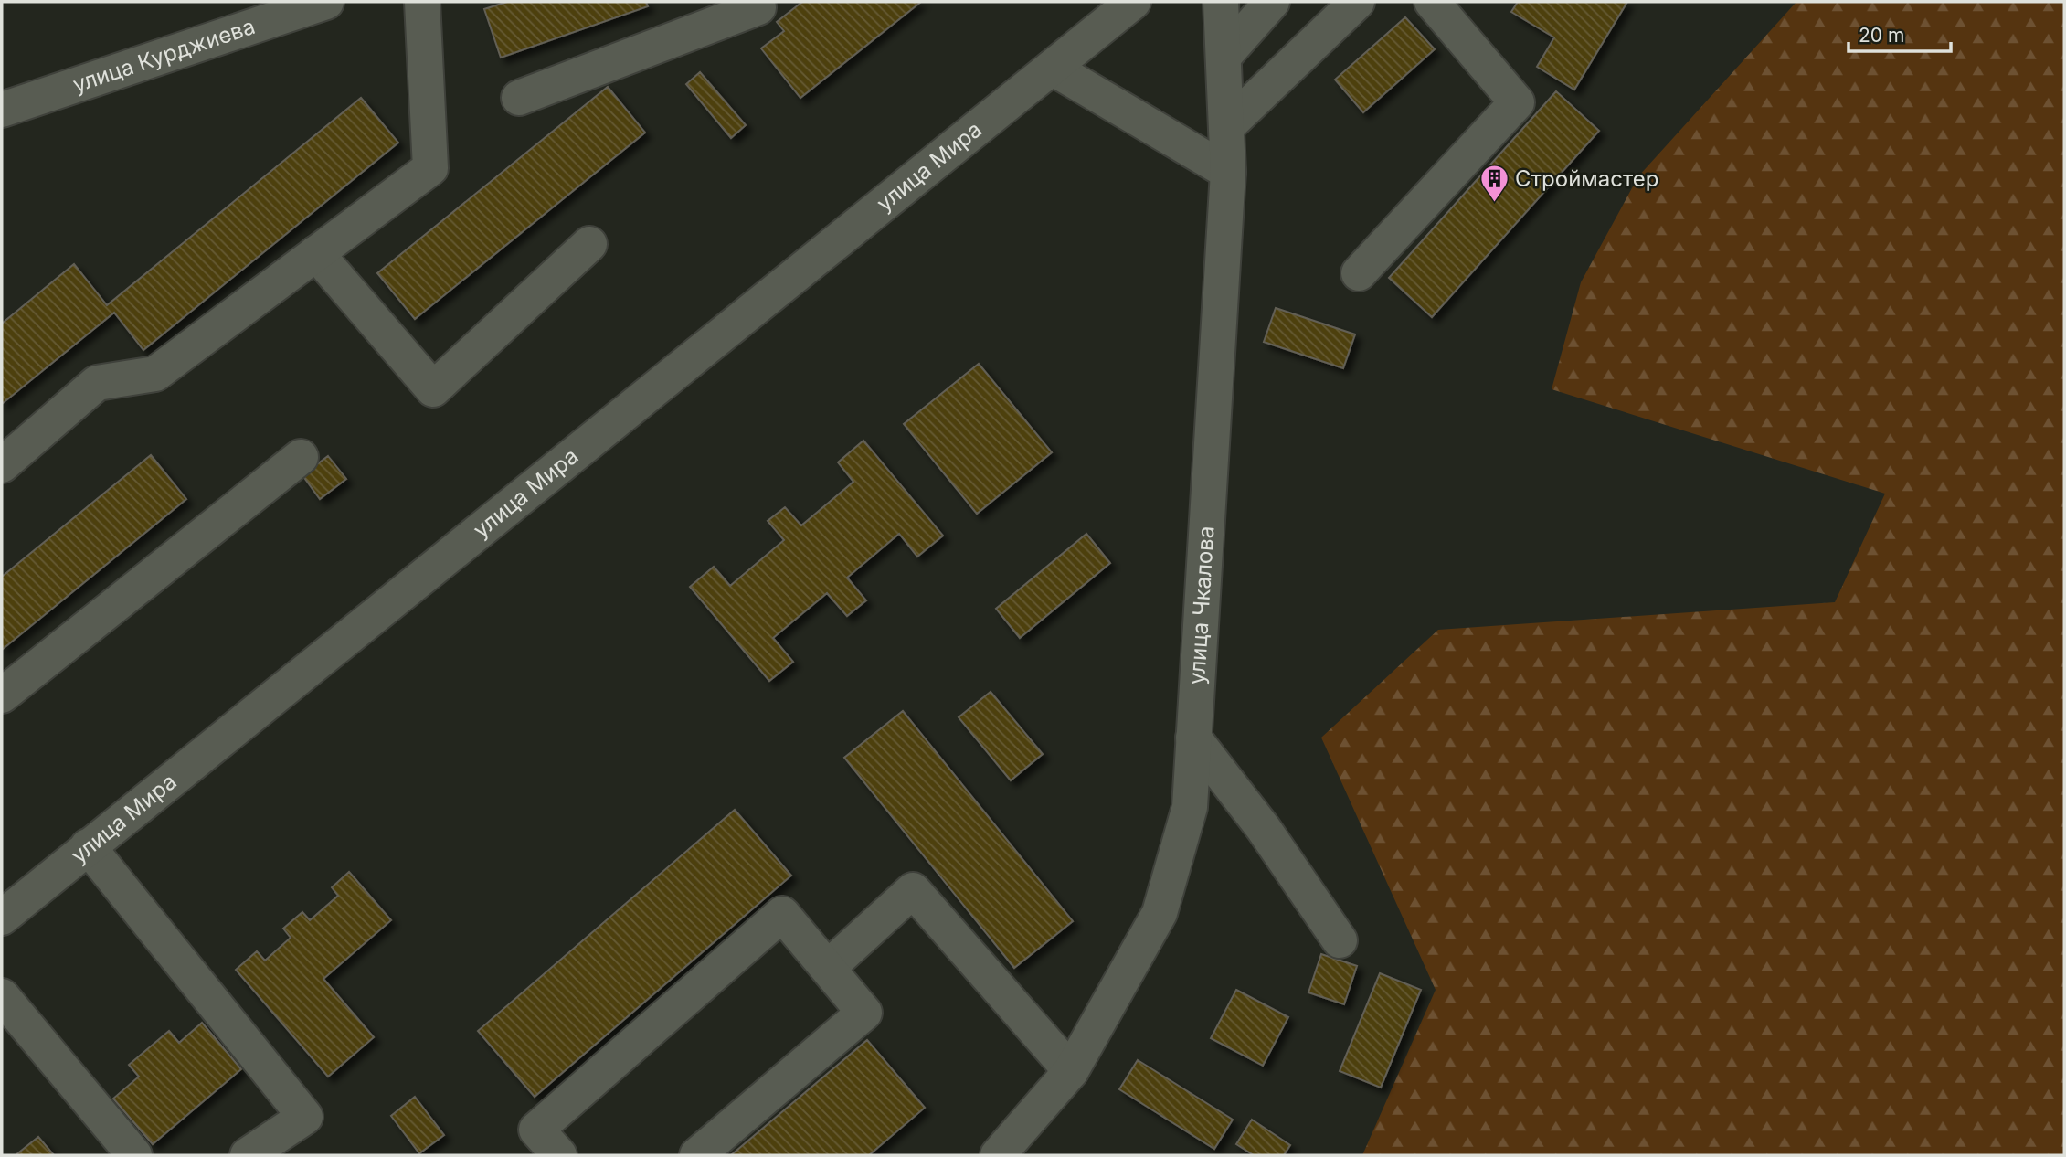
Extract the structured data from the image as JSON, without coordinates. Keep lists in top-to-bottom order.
{
  "streets": {
    "street": ["улица Курджиева", "улица Мира", "улица Чкалова"]
  },
  "places": {
    "building": ["Строймастер"]
  },
  "scale_bar": "20 m"
}
